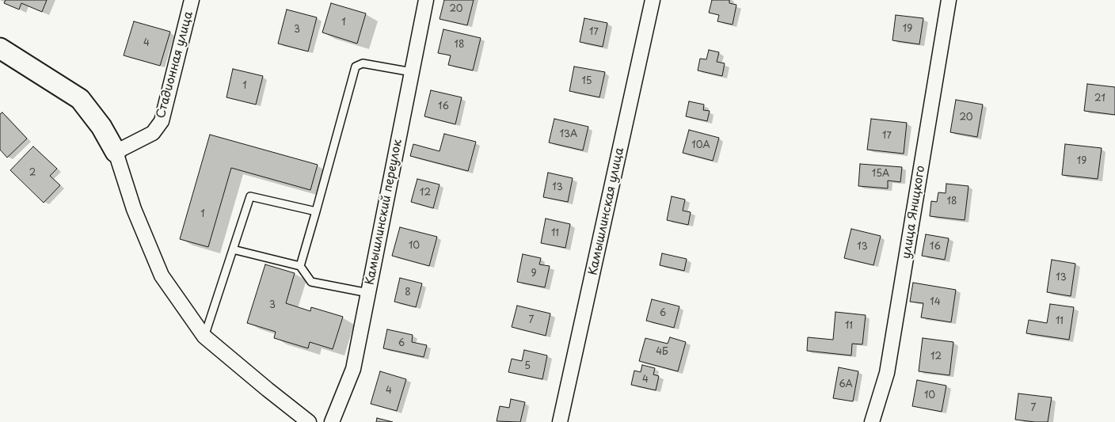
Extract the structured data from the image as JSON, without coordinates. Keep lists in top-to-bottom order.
{
  "streets": {
    "street": [
      "Стадионная улица",
      "Камышлинская улица",
      "Камышлинский переулок",
      "улица Яницкого"
    ]
  },
  "house_numbers": [
    "20",
    "1",
    "19",
    "3",
    "17",
    "4",
    "18",
    "15",
    "1",
    "21",
    "16",
    "20",
    "13А",
    "17",
    "10А",
    "19",
    "2",
    "15А",
    "13",
    "12",
    "18",
    "1",
    "11",
    "10",
    "13",
    "16",
    "9",
    "13",
    "8",
    "14",
    "3",
    "6",
    "7",
    "11",
    "11",
    "6",
    "4Б",
    "12",
    "5",
    "4",
    "6А",
    "4",
    "10",
    "7"
  ]
}
